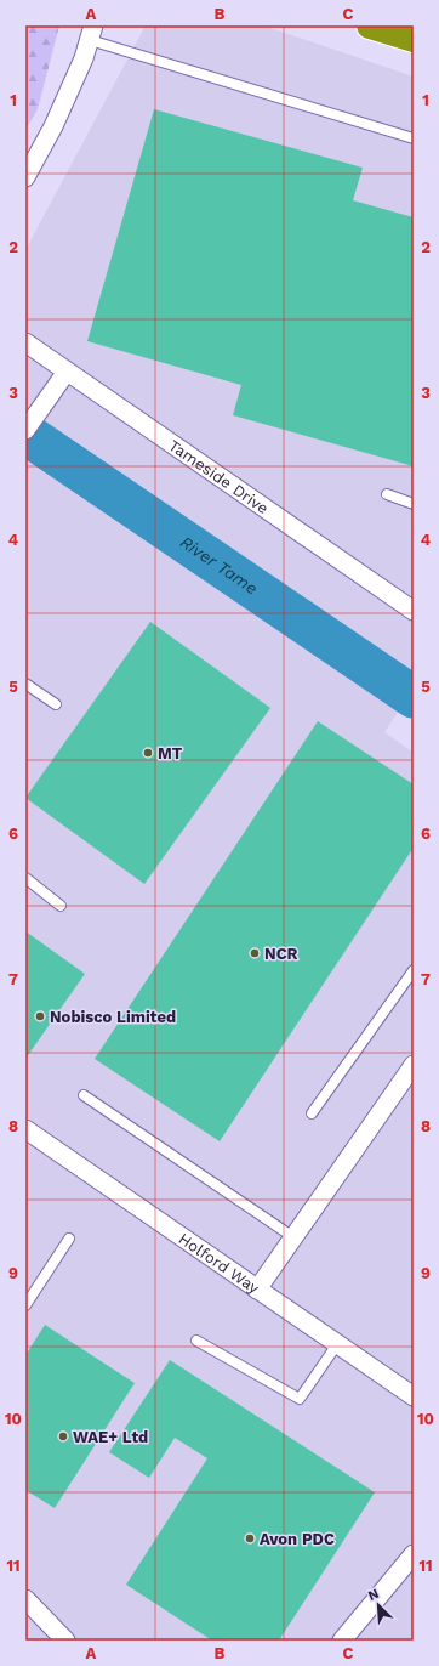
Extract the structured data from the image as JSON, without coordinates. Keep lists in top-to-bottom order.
{
  "streets": {
    "street": ["Tameside Drive", "Holford Way"]
  },
  "water": ["River Tame"],
  "places": [
    "MT",
    "NCR",
    "Nobisco Limited",
    "WAE+ Ltd",
    "Avon PDC"
  ],
  "north": "top left",
  "grid": {
    "columns": ["A", "B", "C"],
    "rows": [
      "1",
      "2",
      "3",
      "4",
      "5",
      "6",
      "7",
      "8",
      "9",
      "10",
      "11"
    ]
  }
}
